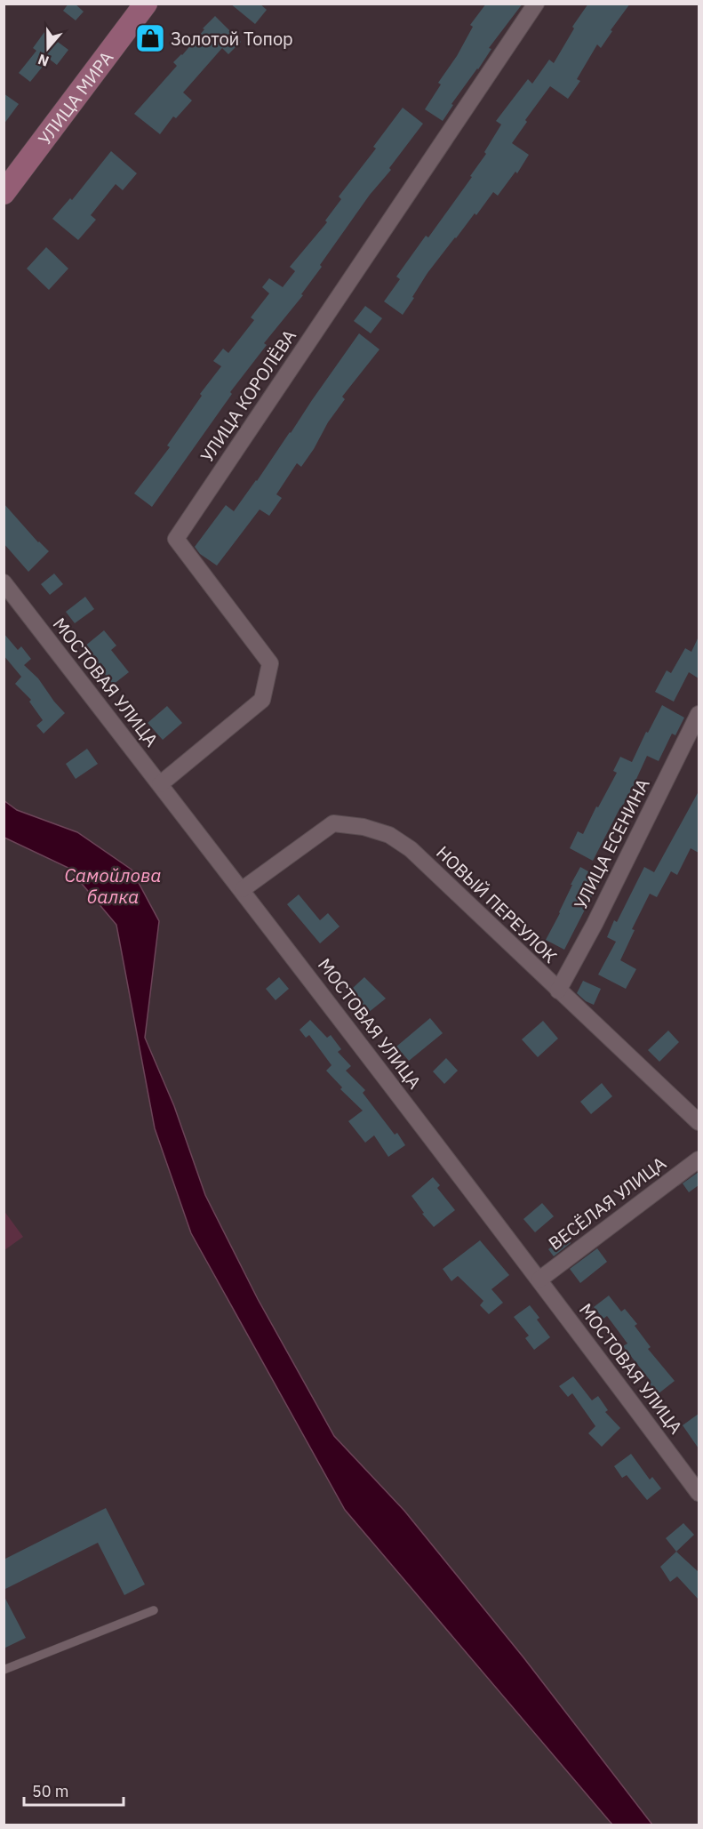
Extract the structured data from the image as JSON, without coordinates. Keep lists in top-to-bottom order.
{
  "streets": {
    "main road": ["УЛИЦА МИРА"],
    "street": [
      "УЛИЦА КОРОЛЁВА",
      "МОСТОВАЯ УЛИЦА",
      "УЛИЦА ЕСЕНИНА",
      "НОВЫЙ ПЕРЕУЛОК",
      "ВЕСЁЛАЯ УЛИЦА"
    ]
  },
  "crossings": [
    ["УЛИЦА КОРОЛЁВА", "МОСТОВАЯ УЛИЦА"],
    ["МОСТОВАЯ УЛИЦА", "НОВЫЙ ПЕРЕУЛОК"],
    ["МОСТОВАЯ УЛИЦА", "ВЕСЁЛАЯ УЛИЦА"],
    ["УЛИЦА ЕСЕНИНА", "НОВЫЙ ПЕРЕУЛОК"]
  ],
  "water": ["Самойлова балка"],
  "places": {
    "shop": ["Золотой Топор"]
  },
  "scale_bar": "50 m",
  "north": "bottom"
}
